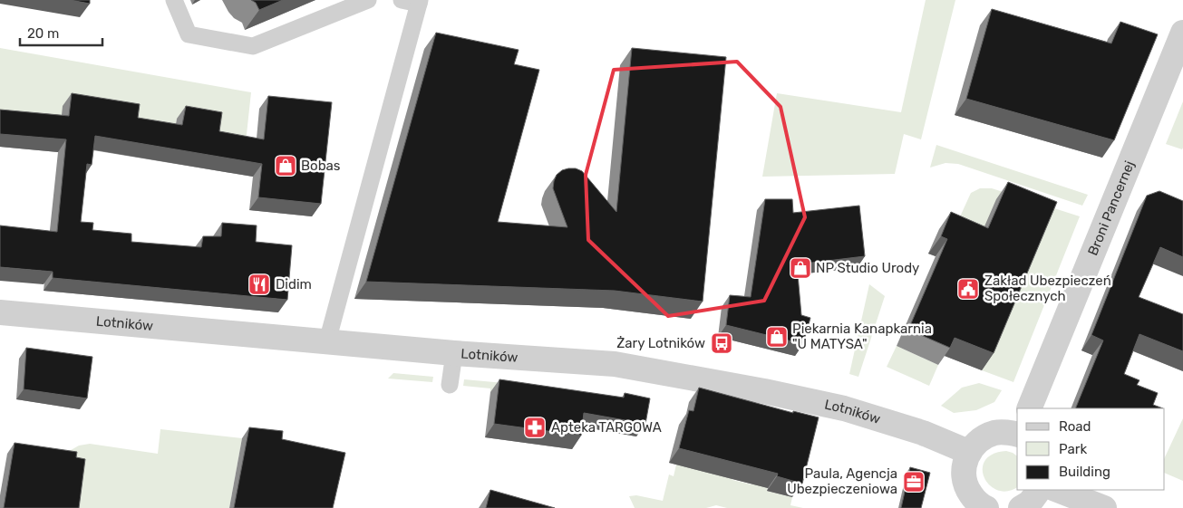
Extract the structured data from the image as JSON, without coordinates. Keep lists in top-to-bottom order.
{
  "streets": {
    "street": ["Broni Pancernej", "Lotników"]
  },
  "places": {
    "shop": ["Bobas", "NP Studio Urody", "Piekarnia Kanapkarnia \"U MATYSA\""],
    "restaurant": ["Didim"],
    "public building": ["Zakład Ubezpieczeń Społecznych"],
    "bus stop": ["Żary Lotników"],
    "pharmacy": ["Apteka TARGOWA"],
    "office": ["Paula, Agencja Ubezpieczeniowa"]
  },
  "legend": ["Road", "Park", "Building"],
  "scale_bar": "20 m"
}
